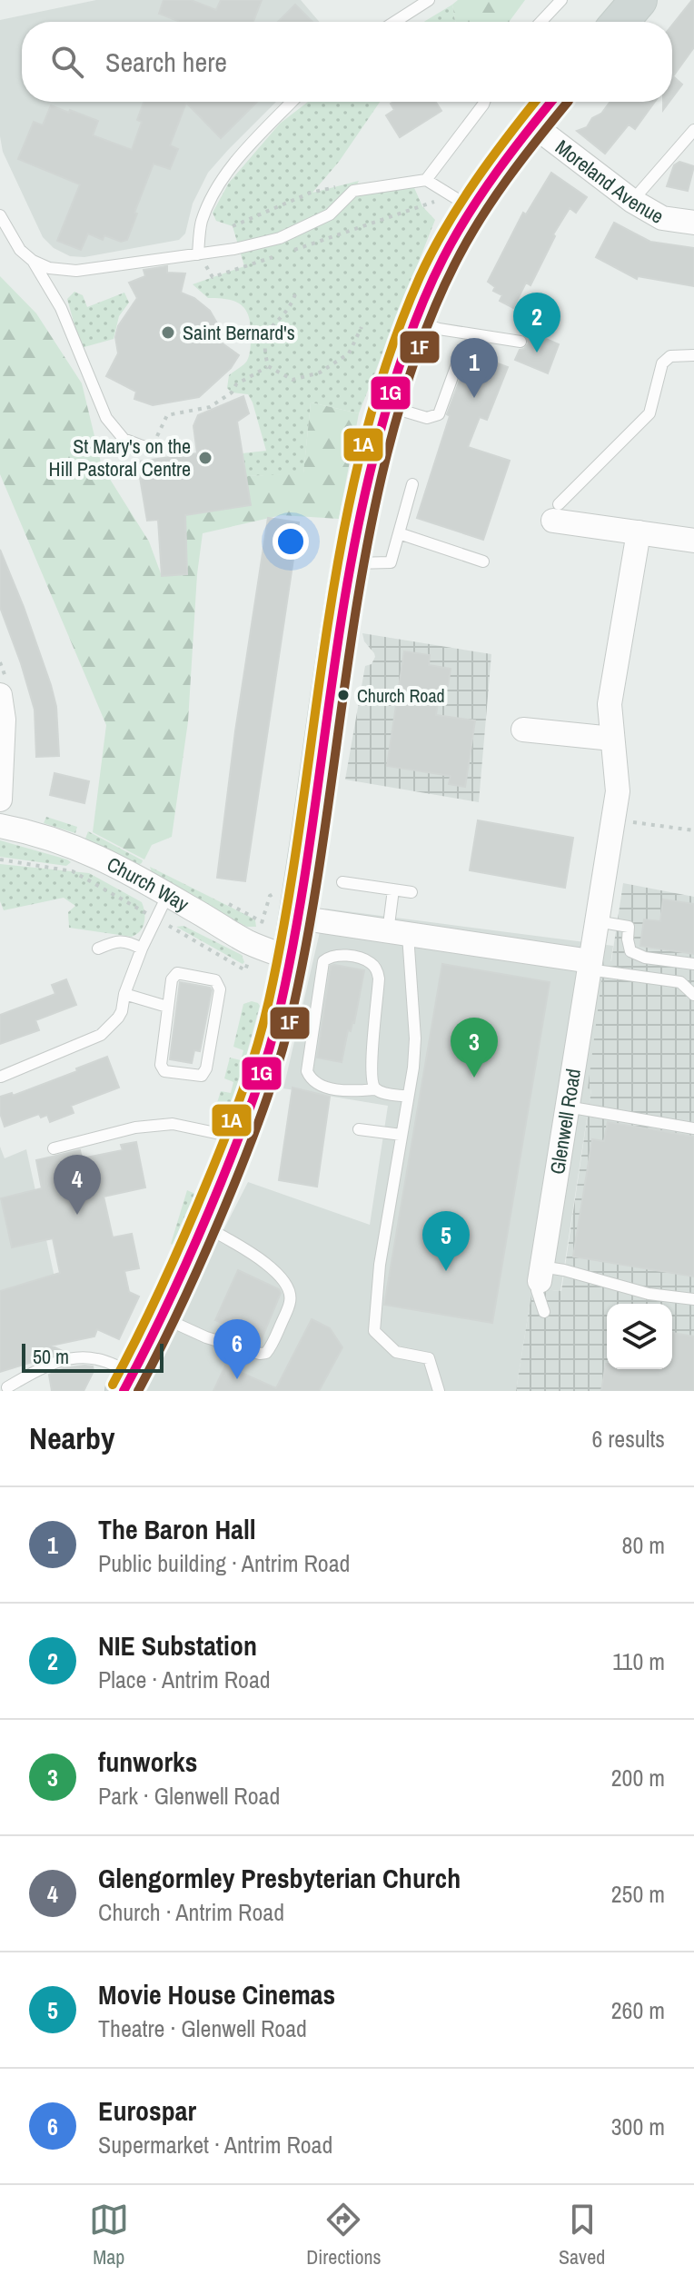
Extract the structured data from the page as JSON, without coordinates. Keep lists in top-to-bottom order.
{
  "streets": {
    "street": ["Moreland Avenue", "Church Way", "Glenwell Road"]
  },
  "places": ["Saint Bernard's", "St Mary's on the Hill Pastoral Centre", "Church Road"],
  "lines": ["transit line 1G", "transit line 1F", "transit line 1A"],
  "scale_bar": "50 m",
  "page": {
    "search": "Search here",
    "pins": [
      "2",
      "1",
      "3",
      "4",
      "5",
      "6"
    ],
    "scale": "50 m",
    "heading": ["Nearby", "6 results"],
    "list": [
      {
        "mark": "1",
        "name": "The Baron Hall",
        "note": "Public building · Antrim Road",
        "value": "80 m"
      },
      {
        "mark": "2",
        "name": "NIE Substation",
        "note": "Place · Antrim Road",
        "value": "110 m"
      },
      {
        "mark": "3",
        "name": "funworks",
        "note": "Park · Glenwell Road",
        "value": "200 m"
      },
      {
        "mark": "4",
        "name": "Glengormley Presbyterian Church",
        "note": "Church · Antrim Road",
        "value": "250 m"
      },
      {
        "mark": "5",
        "name": "Movie House Cinemas",
        "note": "Theatre · Glenwell Road",
        "value": "260 m"
      },
      {
        "mark": "6",
        "name": "Eurospar",
        "note": "Supermarket · Antrim Road",
        "value": "300 m"
      }
    ],
    "nav": ["Map", "Directions", "Saved"]
  }
}
